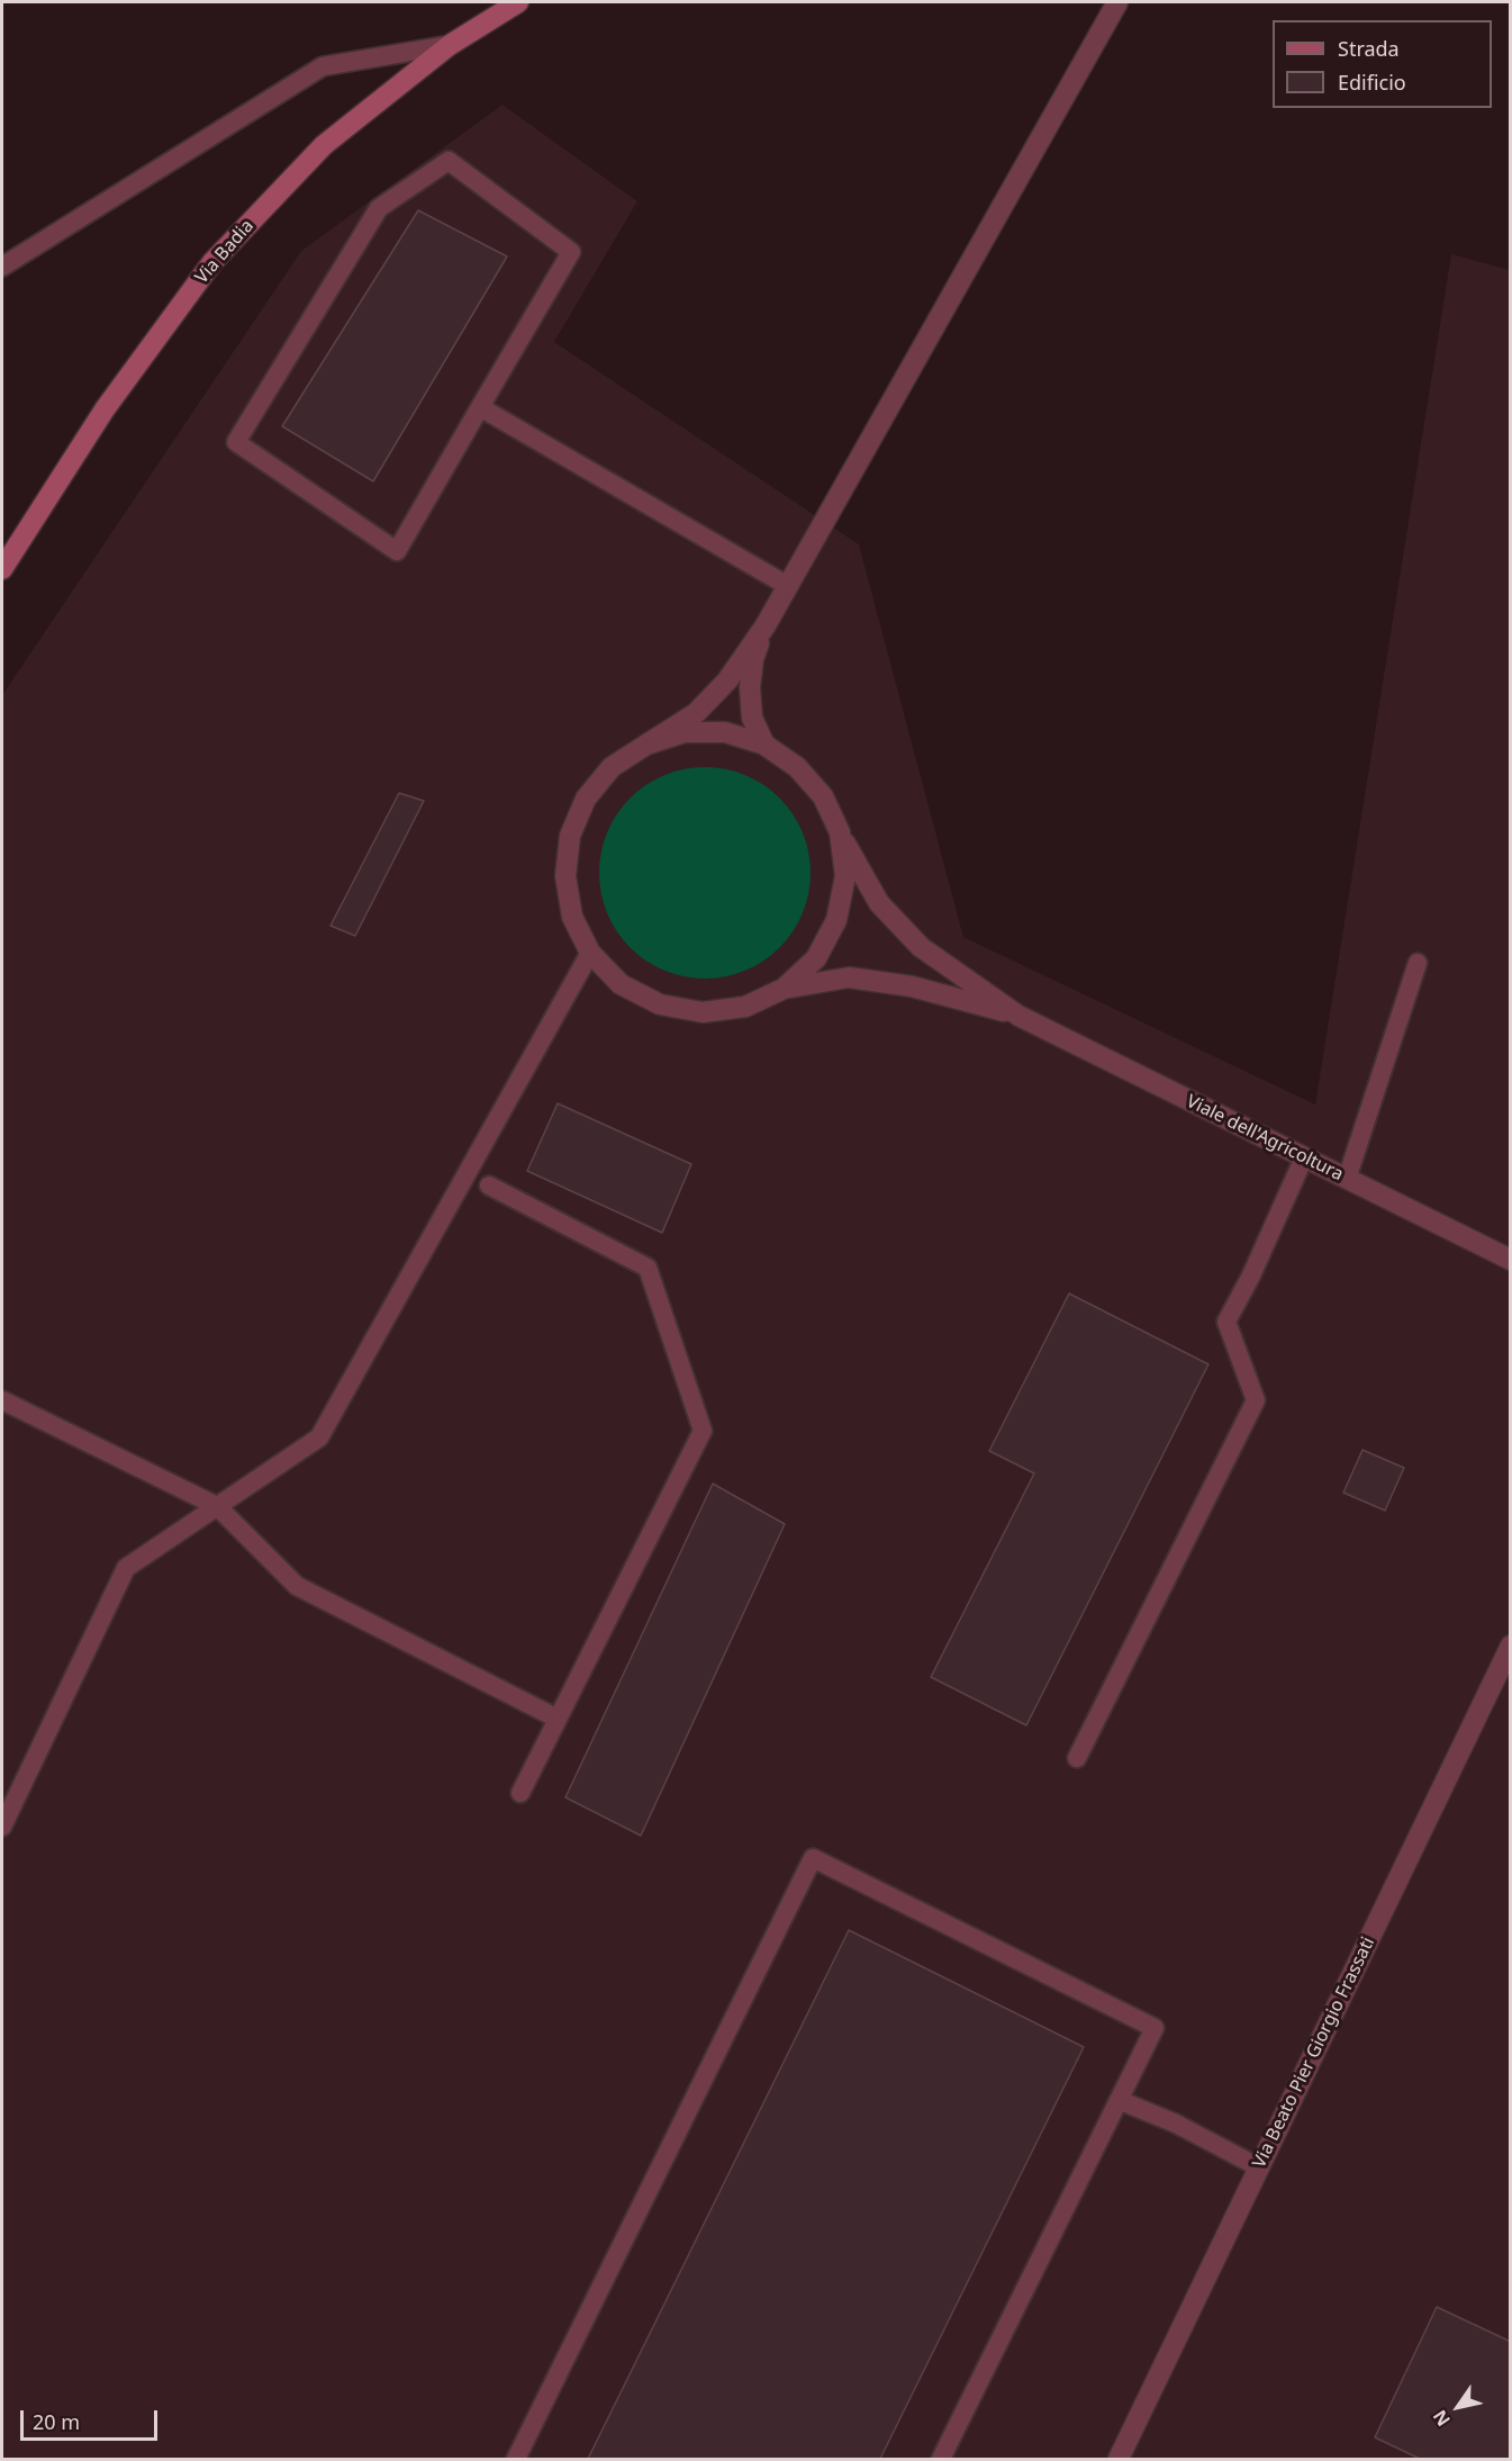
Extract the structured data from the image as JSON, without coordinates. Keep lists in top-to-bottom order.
{
  "streets": {
    "main road": ["Via Badia"],
    "street": ["Viale dell'Agricoltura", "Via Beato Pier Giorgio Frassati"]
  },
  "legend": ["Strada", "Edificio"],
  "scale_bar": "20 m",
  "north": "bottom left"
}
